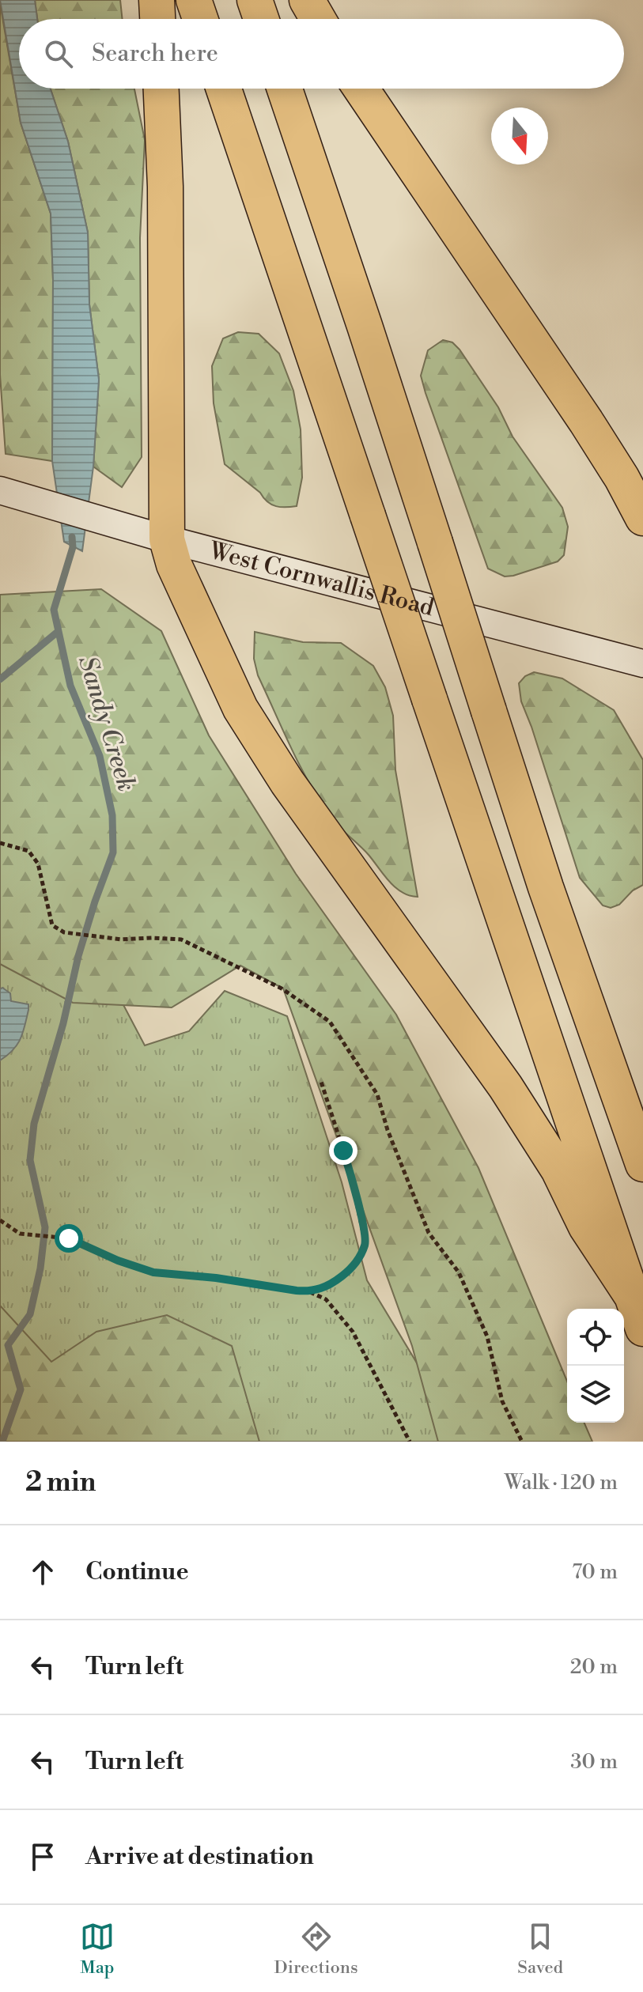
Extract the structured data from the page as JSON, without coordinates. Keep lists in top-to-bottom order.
{
  "streets": {
    "street": ["West Cornwallis Road"]
  },
  "water": ["Sandy Creek"],
  "north": "bottom",
  "page": {
    "search": "Search here",
    "heading": ["2 min", "Walk · 120 m"],
    "list": [
      ["Continue", "70 m"],
      ["Turn left", "20 m"],
      ["Turn left", "30 m"],
      "Arrive at destination"
    ],
    "nav": ["Map", "Directions", "Saved"]
  }
}
